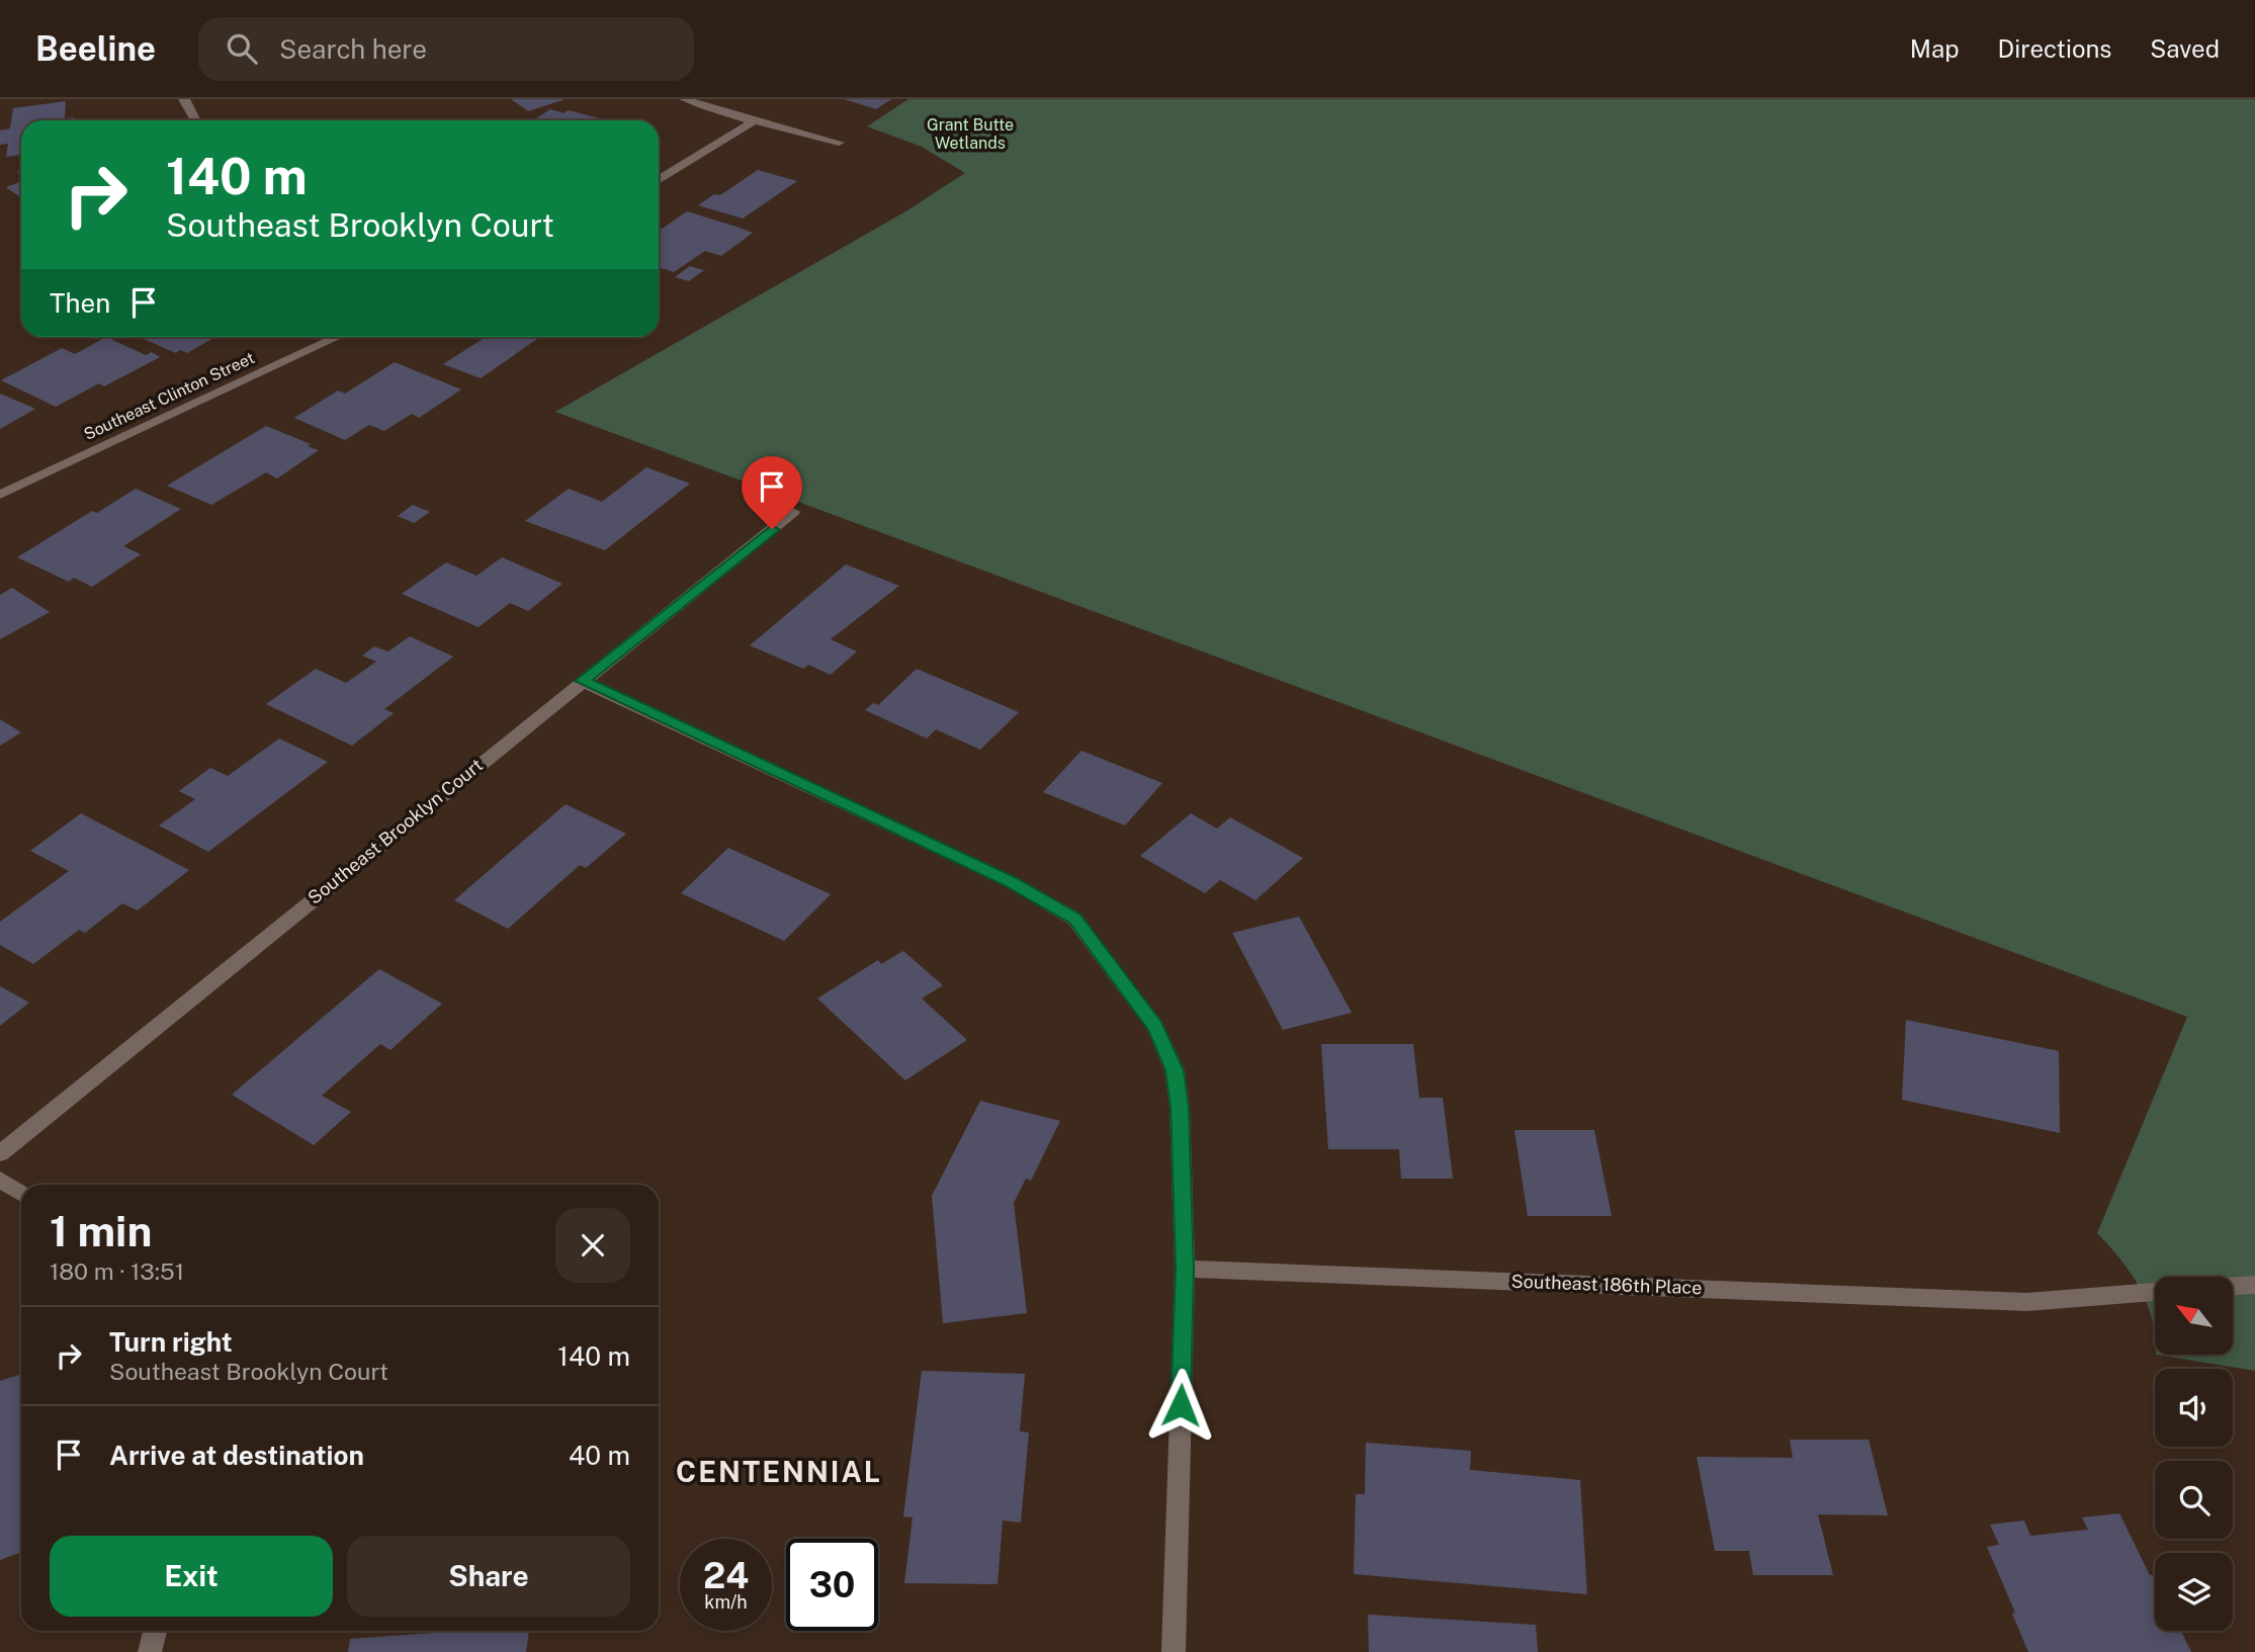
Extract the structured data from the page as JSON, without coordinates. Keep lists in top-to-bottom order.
{
  "streets": {
    "street": ["Southeast Clinton Street", "Southeast Brooklyn Court", "Southeast 186th Place"]
  },
  "districts": ["CENTENNIAL"],
  "parks": ["Grant Butte Wetlands"],
  "north": "top left",
  "page": {
    "header": "Beeline",
    "search": "Search here",
    "nav": ["Map", "Directions", "Saved"],
    "turn": ["140 m", "Southeast Brooklyn Court"],
    "then": "Then",
    "heading": ["1 min", "180 m · 13:51"],
    "list": [
      {
        "name": "Turn right",
        "note": "Southeast Brooklyn Court",
        "value": "140 m"
      },
      {
        "name": "Arrive at destination",
        "value": "40 m"
      }
    ],
    "buttons": ["Exit", "Share"],
    "speed": "24 km/h",
    "limit": "30"
  }
}
